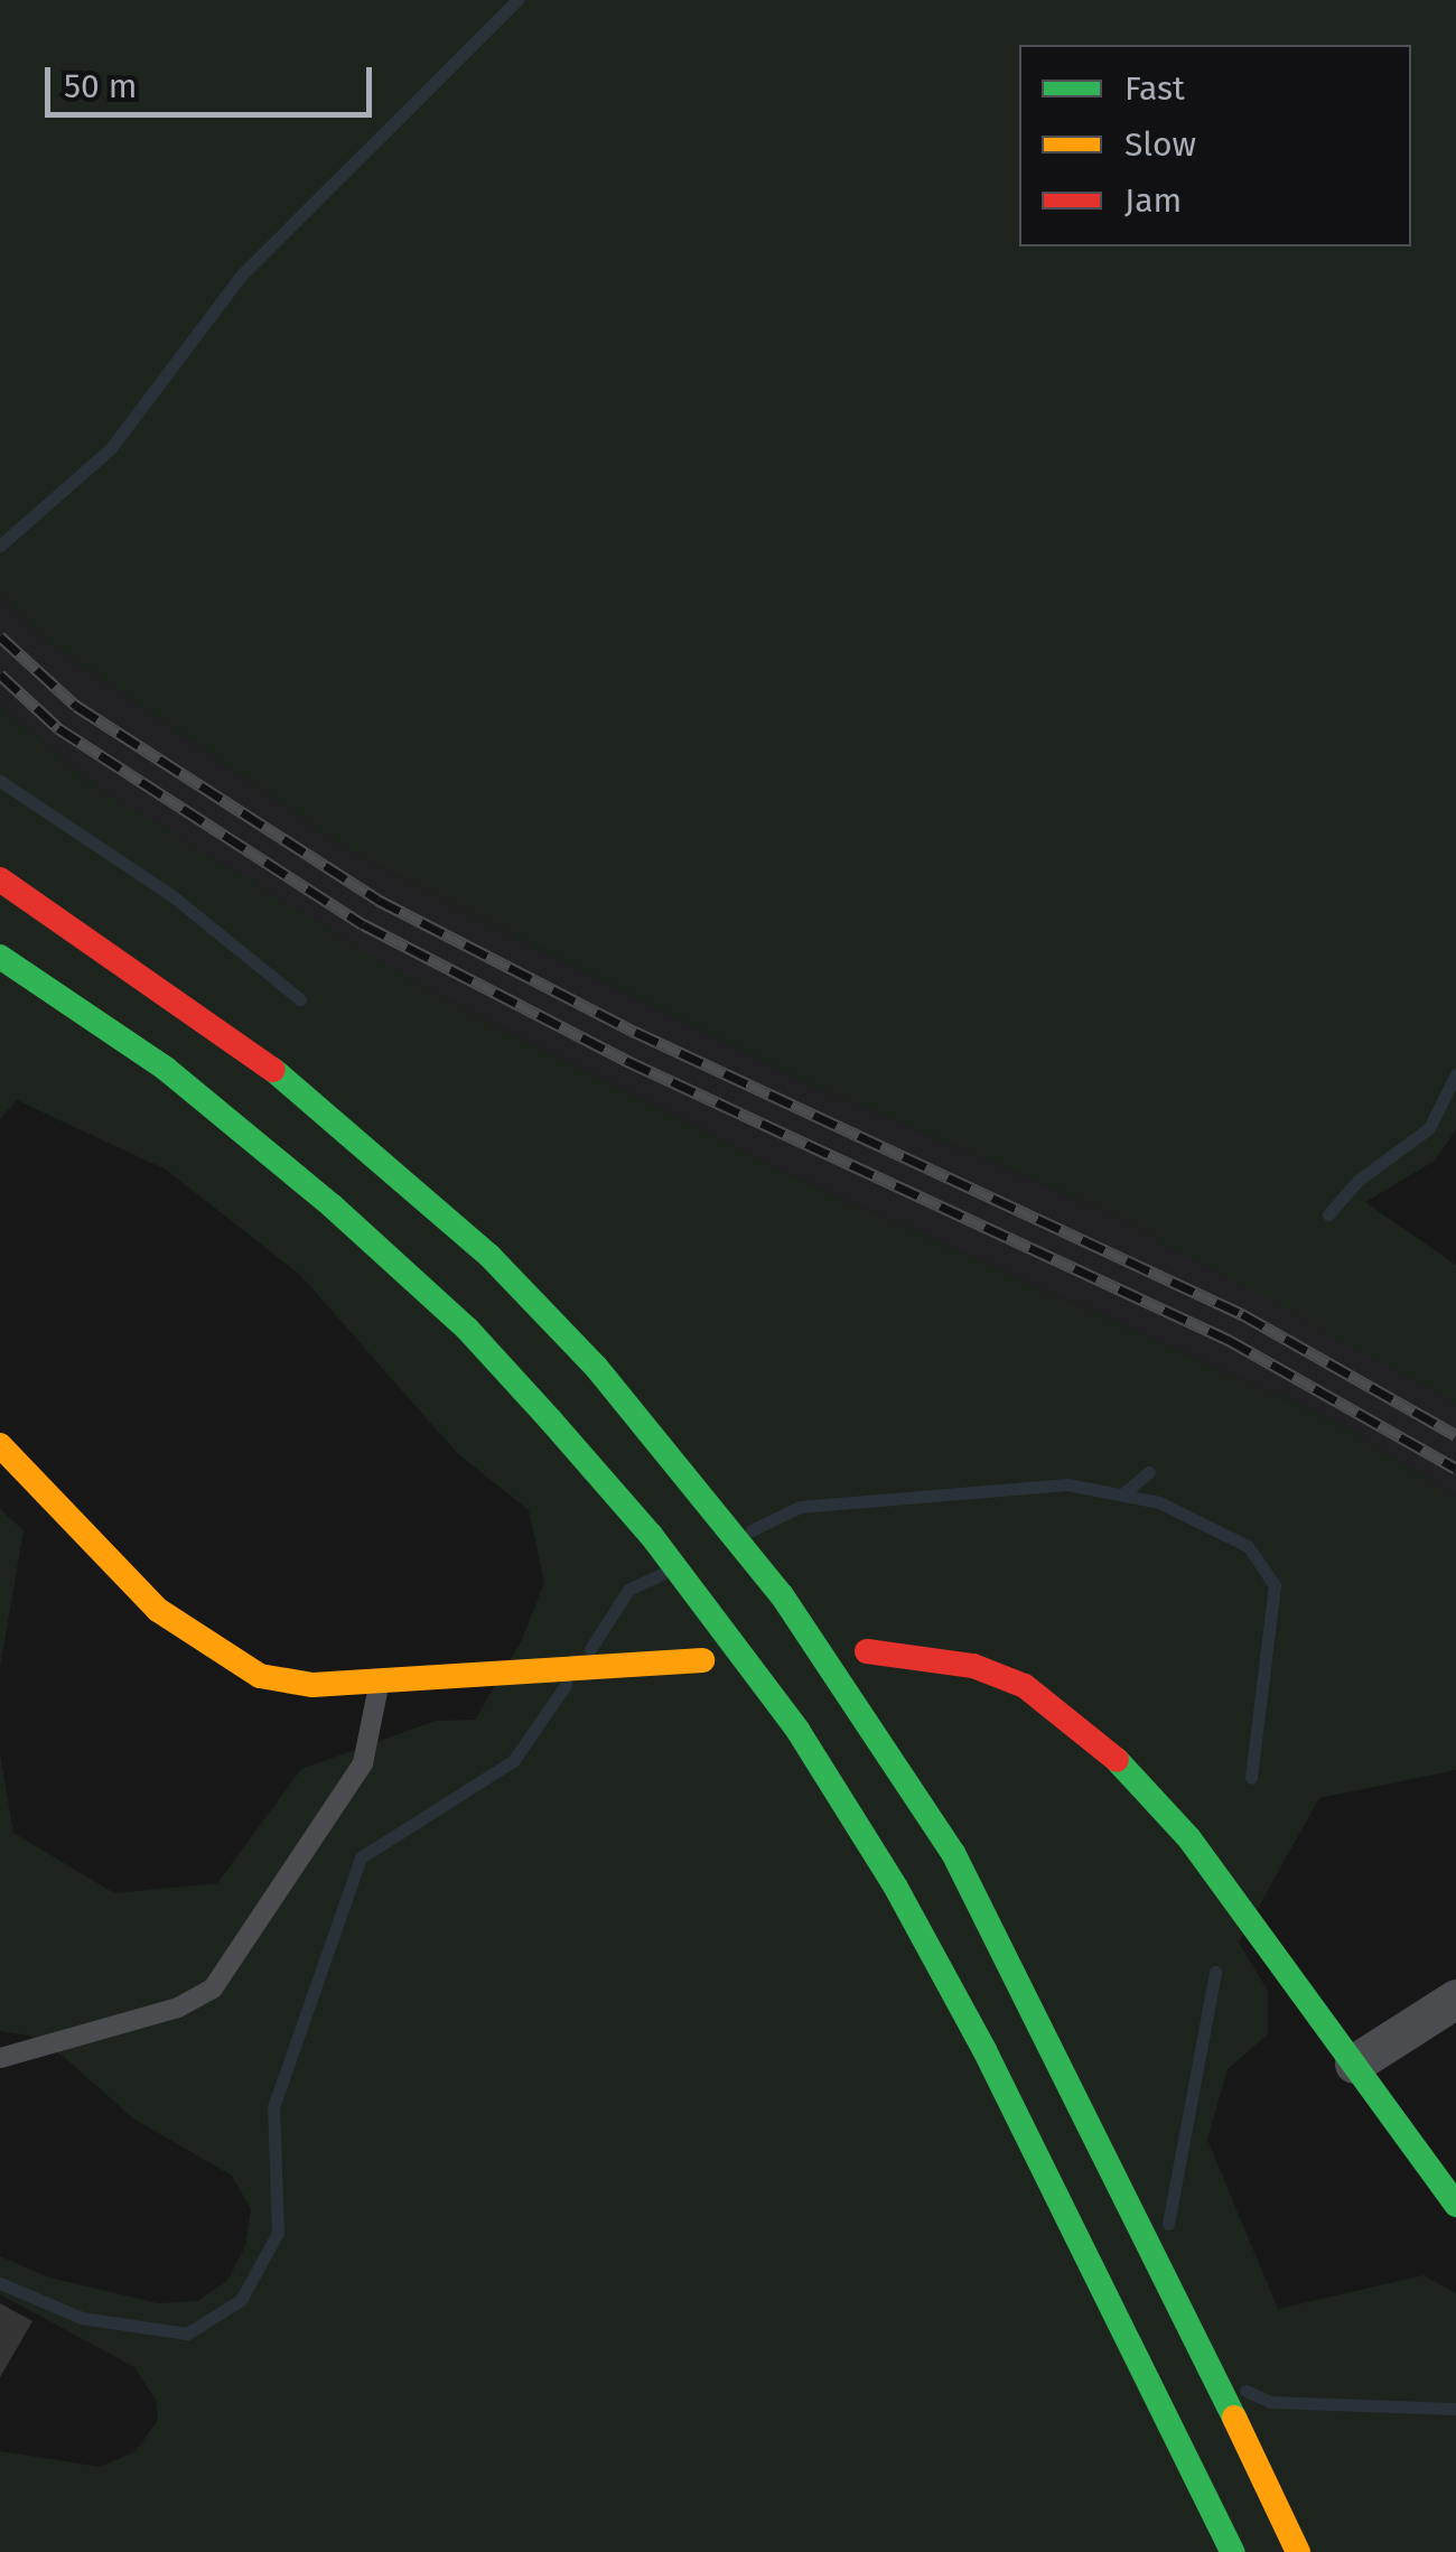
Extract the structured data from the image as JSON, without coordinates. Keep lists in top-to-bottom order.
{
  "legend": ["Fast", "Slow", "Jam"],
  "scale_bar": "50 m"
}
